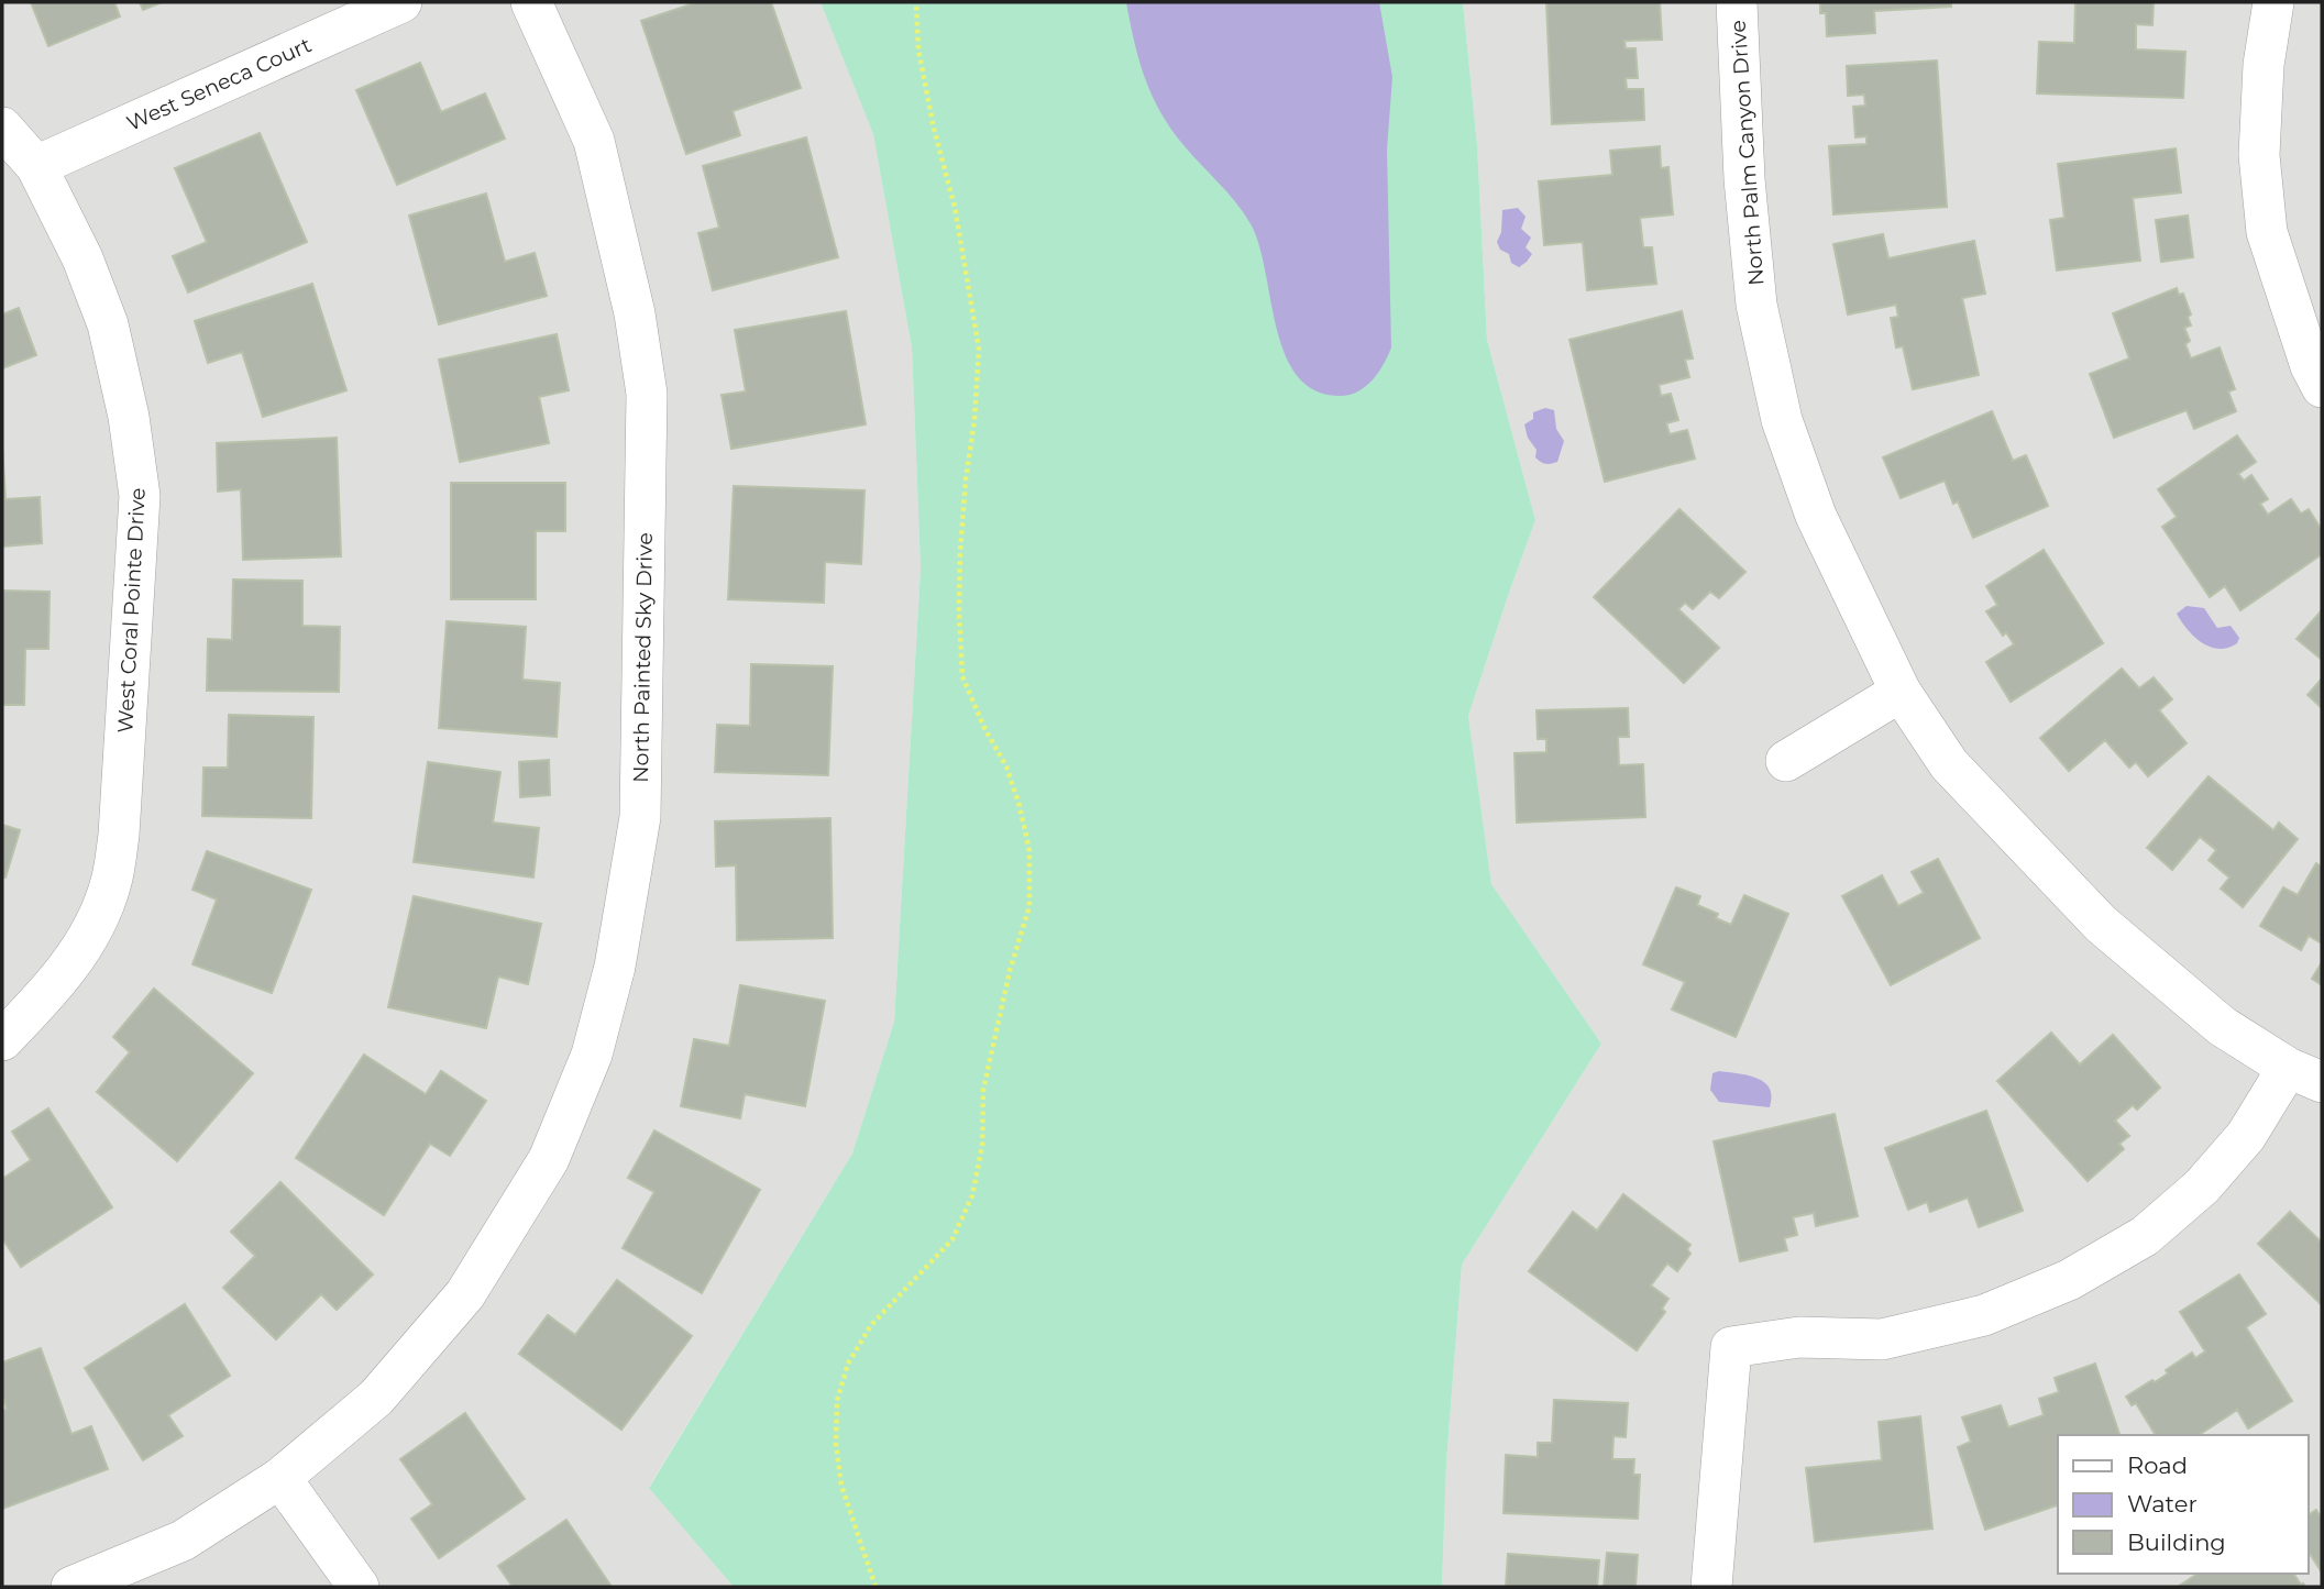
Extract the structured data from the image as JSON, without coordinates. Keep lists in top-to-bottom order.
{
  "streets": {
    "street": [
      "West Seneca Court",
      "North Palm Canyon Drive",
      "West Coral Pointe Drive",
      "North Painted Sky Drive"
    ]
  },
  "crossings": [
    ["West Seneca Court", "West Coral Pointe Drive"]
  ],
  "legend": ["Road", "Water", "Building"]
}
